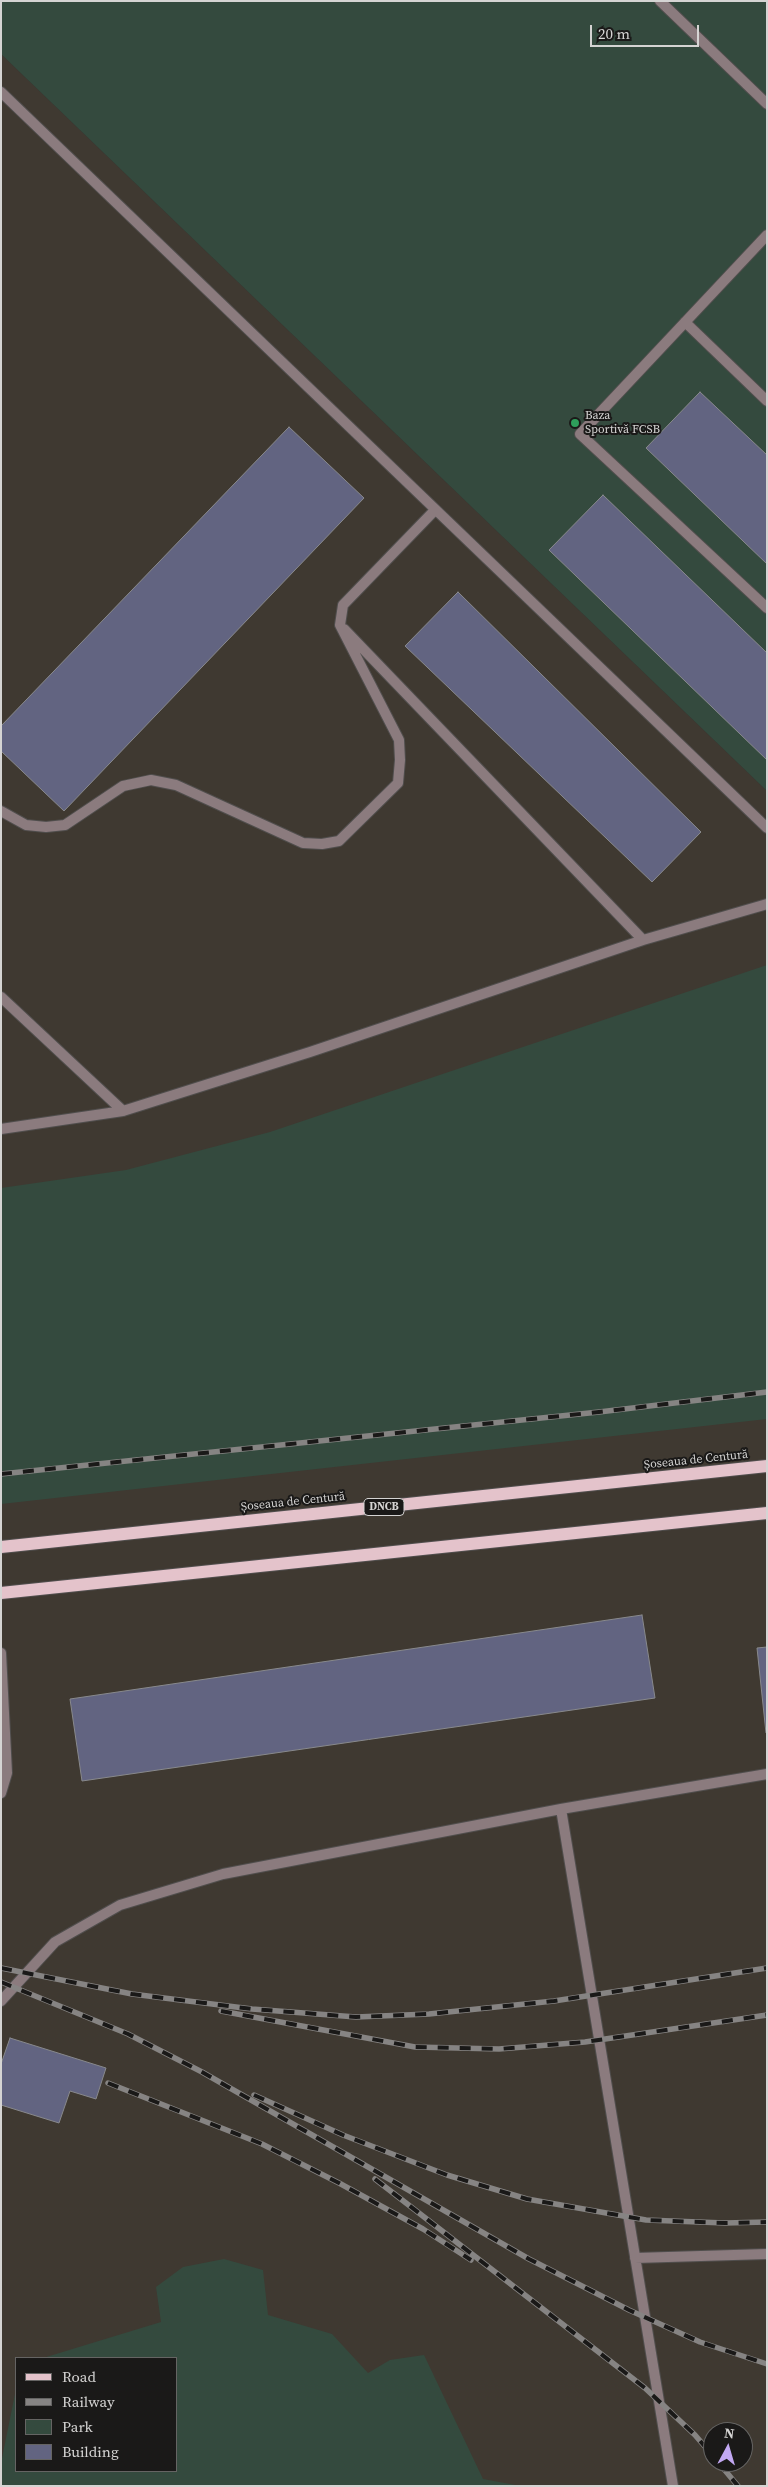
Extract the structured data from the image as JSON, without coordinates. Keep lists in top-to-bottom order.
{
  "streets": {
    "main road": ["Șoseaua de Centură", "DNCB"]
  },
  "places": ["Baza Sportivă FCSB"],
  "legend": [
    "Road",
    "Railway",
    "Park",
    "Building"
  ],
  "scale_bar": "20 m",
  "north": "top"
}
